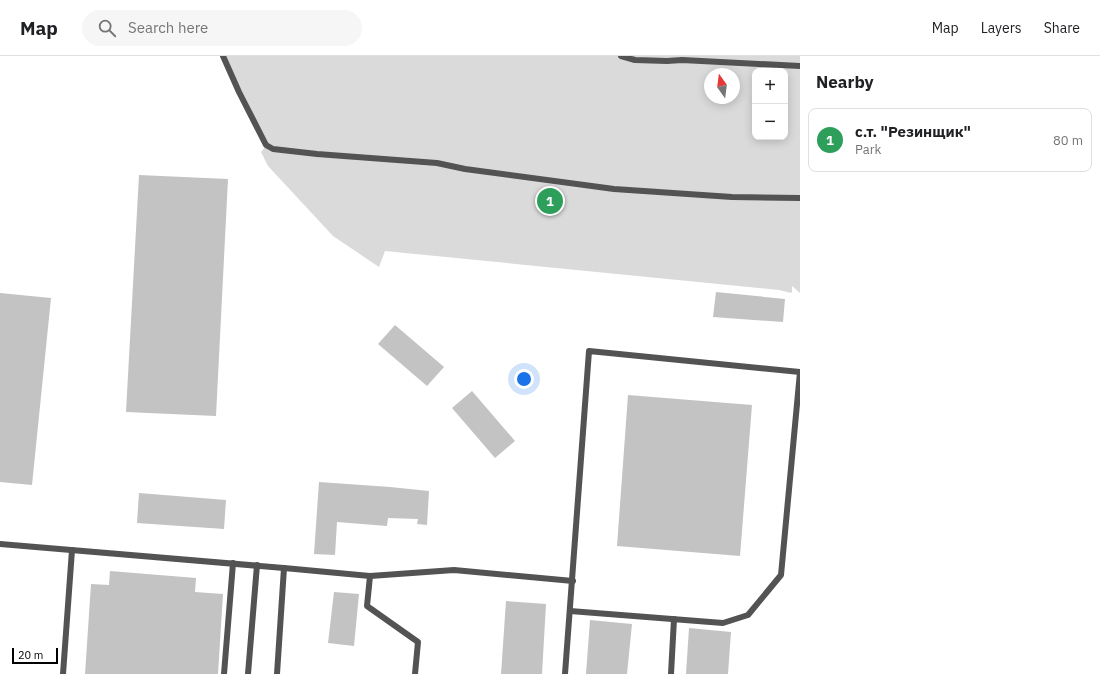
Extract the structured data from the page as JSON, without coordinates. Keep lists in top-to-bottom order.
{
  "scale_bar": "20 m",
  "north": "top",
  "page": {
    "header": "Map",
    "search": "Search here",
    "nav": ["Map", "Layers", "Share"],
    "heading": "Nearby",
    "map_buttons": ["+", "−"],
    "list": [
      {
        "mark": "1",
        "name": "с.т. \"Резинщик\"",
        "note": "Park",
        "value": "80 m"
      }
    ],
    "pins": "1",
    "scale": "20 m"
  }
}
